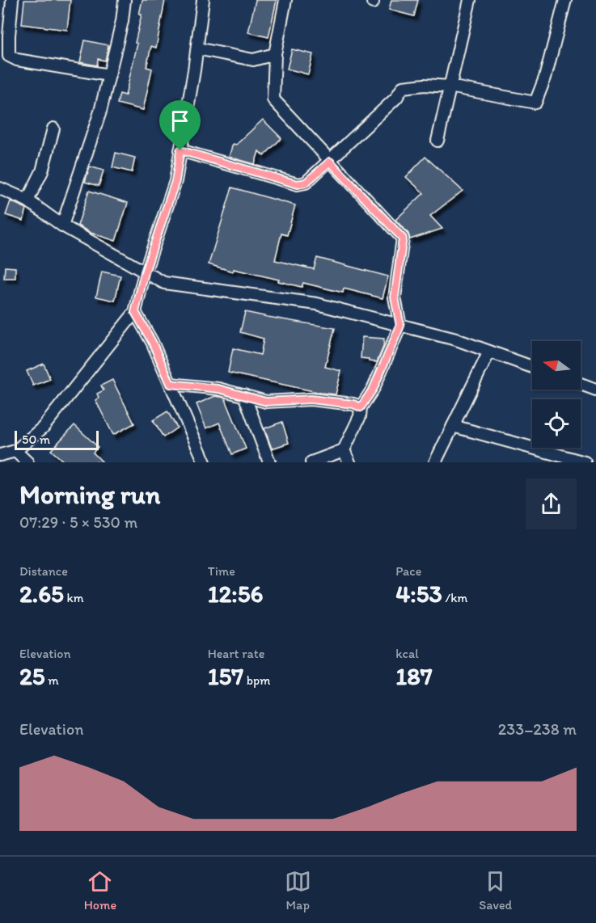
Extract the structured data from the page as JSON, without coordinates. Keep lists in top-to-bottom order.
{
  "scale_bar": "50 m",
  "north": "left",
  "page": {
    "scale": "50 m",
    "heading": ["Morning run", "07:29 · 5 × 530 m"],
    "stats": [
      ["Distance", "2.65 km"],
      ["Time", "12:56"],
      ["Pace", "4:53 /km"],
      ["Elevation", "25 m"],
      ["Heart rate", "157 bpm"],
      ["kcal", "187"]
    ],
    "chart": ["Elevation", "233–238 m"],
    "tabs": ["Home", "Map", "Saved"]
  }
}
